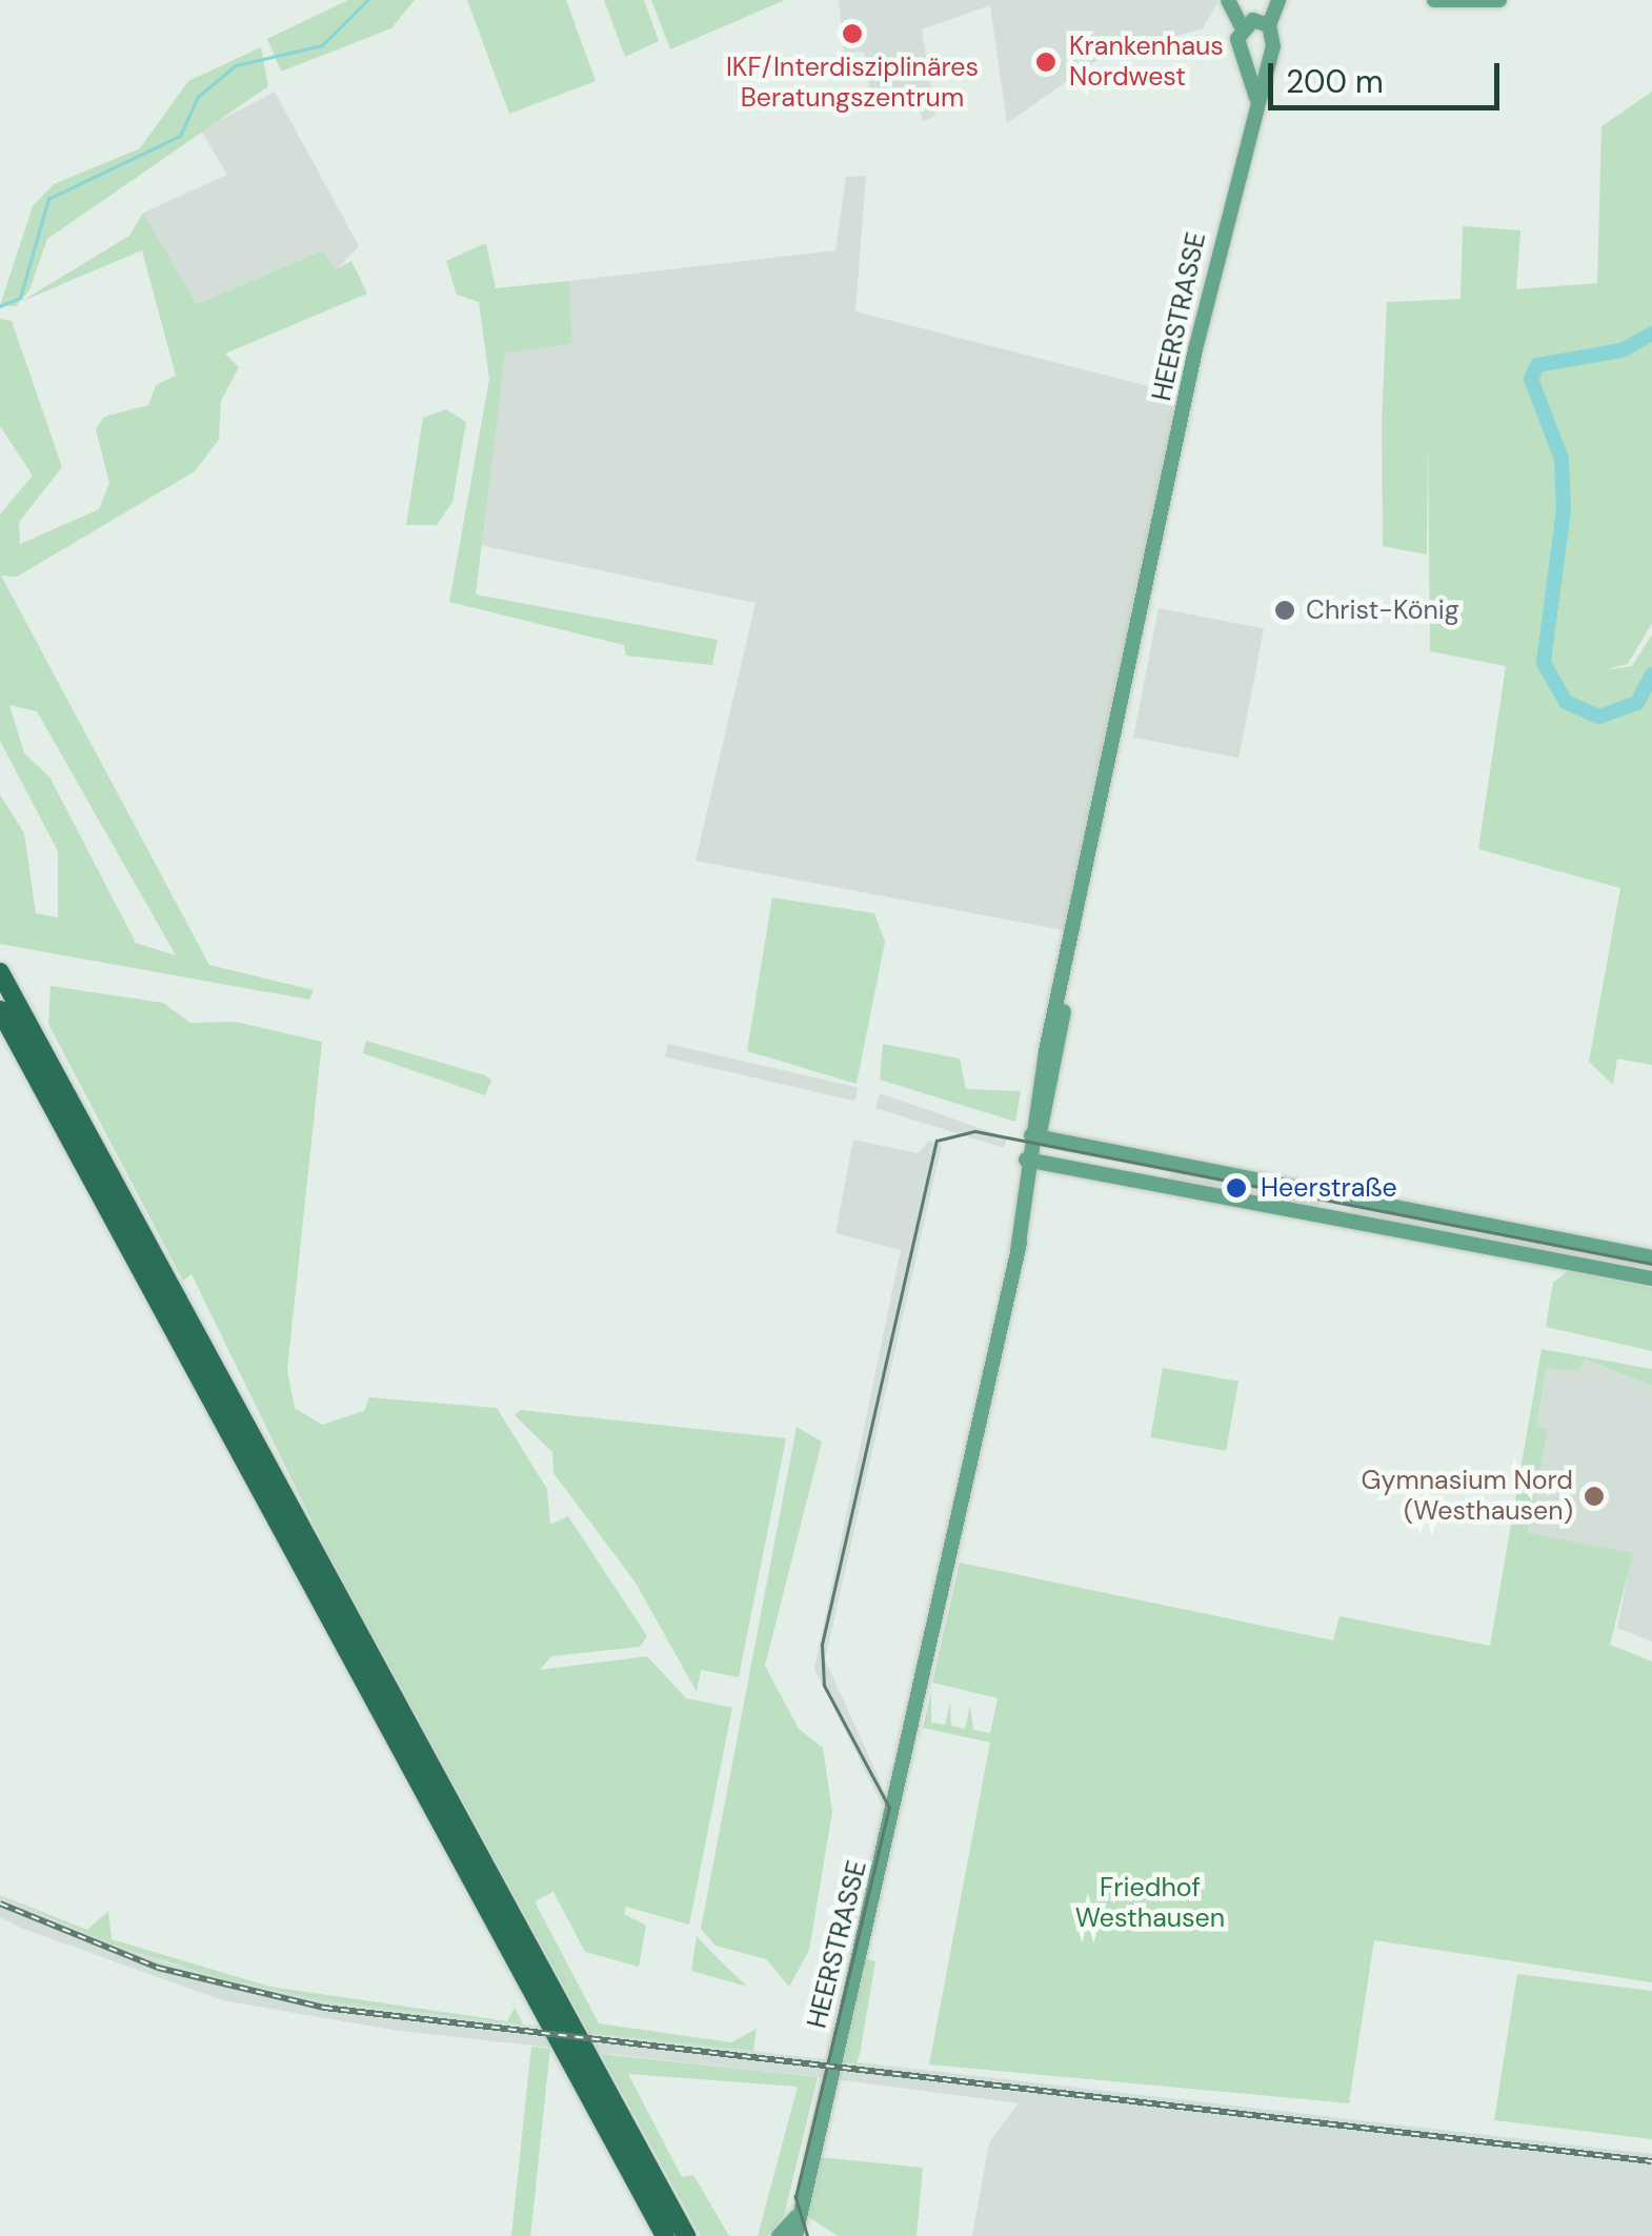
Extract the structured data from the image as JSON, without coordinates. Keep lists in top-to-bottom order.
{
  "streets": {
    "main road": ["HEERSTRASSE"]
  },
  "parks": ["Friedhof Westhausen"],
  "places": [
    "IKF/Interdisziplinäres Beratungszentrum",
    "Krankenhaus Nordwest",
    "Christ-König",
    "Heerstraße",
    "Gymnasium Nord (Westhausen)"
  ],
  "scale_bar": "200 m"
}
